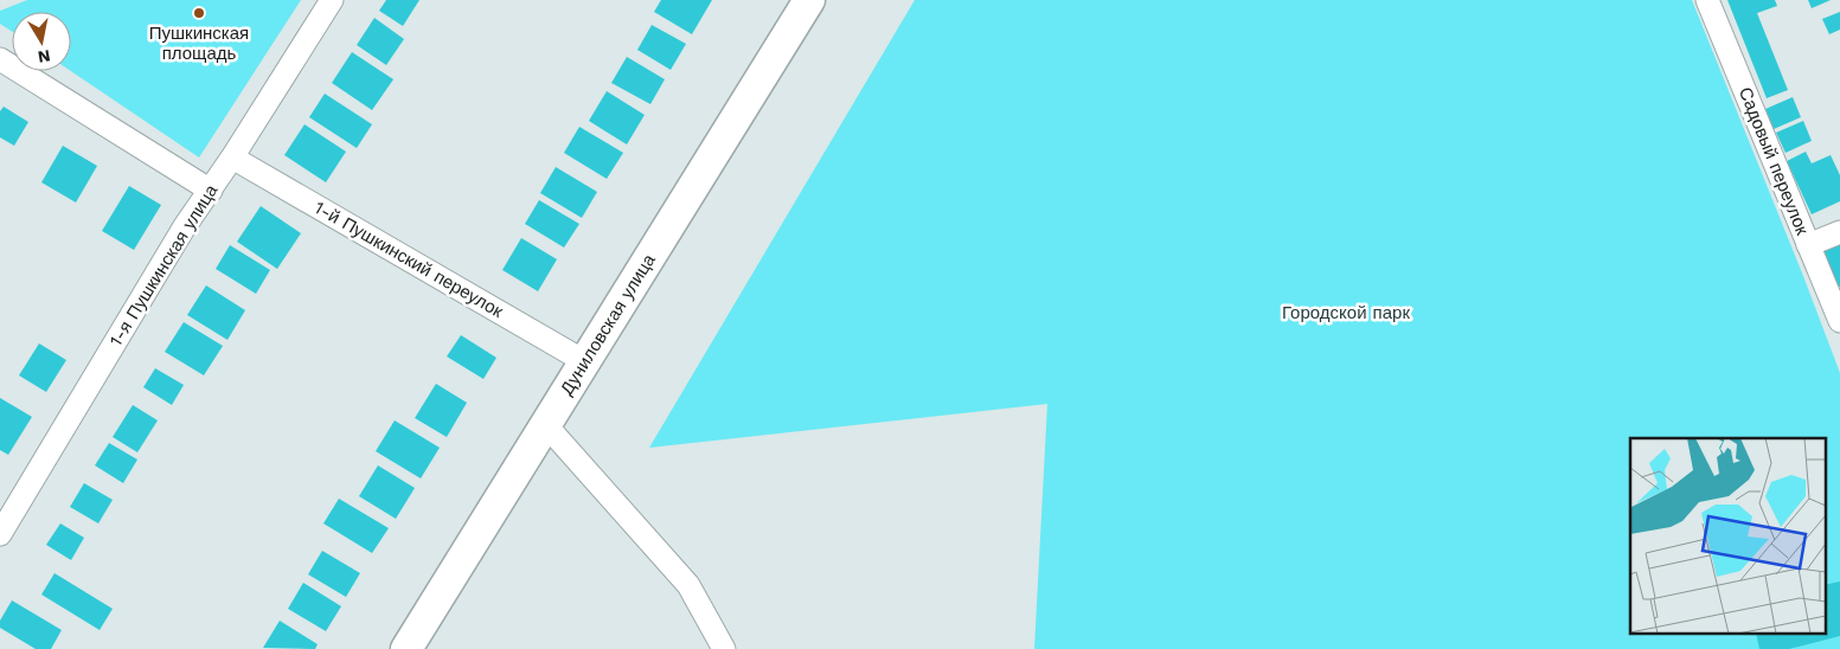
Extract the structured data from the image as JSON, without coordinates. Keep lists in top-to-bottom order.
{
  "streets": {
    "main road": ["Дуниловская улица"],
    "street": ["Садовый переулок", "1-й Пушкинский переулок", "1-я Пушкинская улица"]
  },
  "crossings": [
    ["1-й Пушкинский переулок", "1-я Пушкинская улица"],
    ["1-й Пушкинский переулок", "Дуниловская улица"]
  ],
  "parks": ["Городской парк"],
  "places": ["Пушкинская площадь"],
  "north": "bottom"
}
